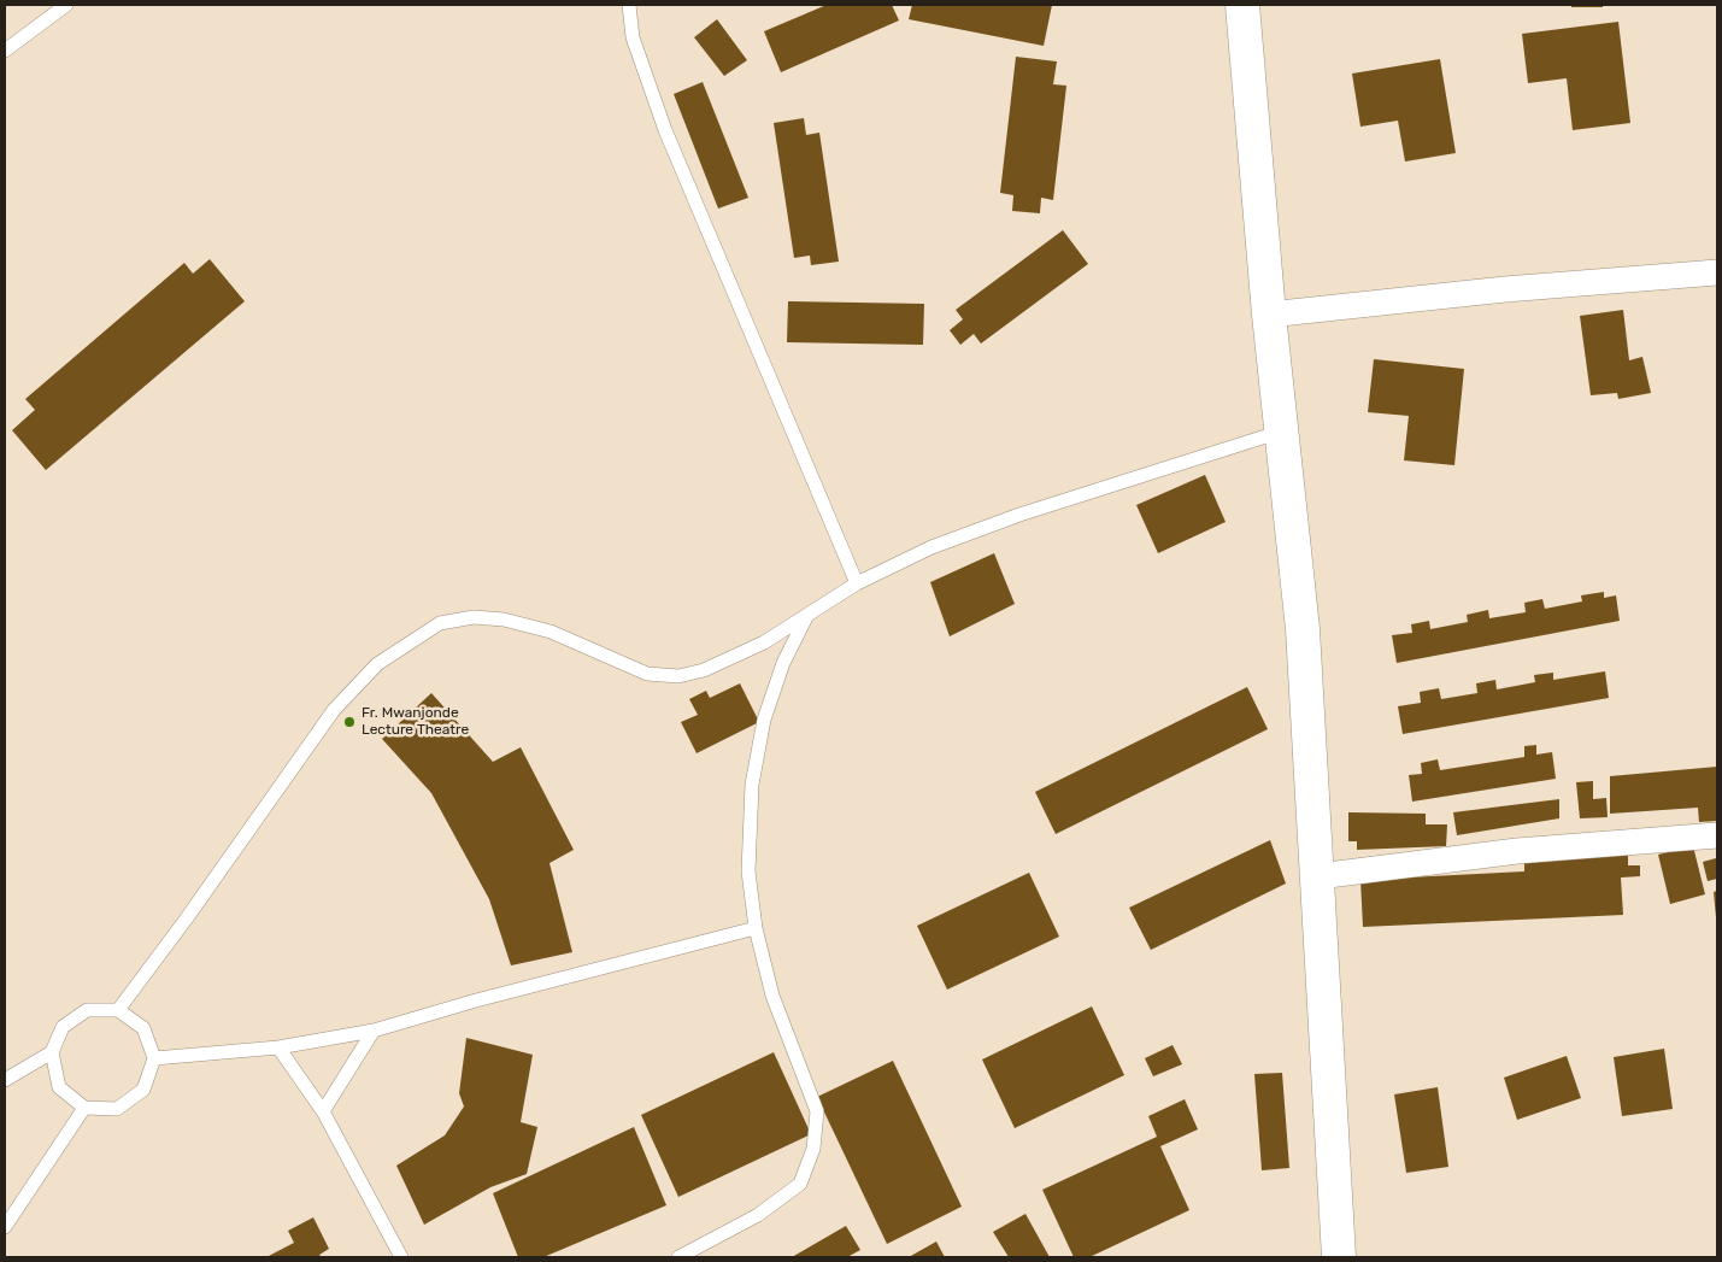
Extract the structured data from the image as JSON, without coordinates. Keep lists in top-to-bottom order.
{
  "places": ["Fr. Mwanjonde Lecture Theatre"]
}
